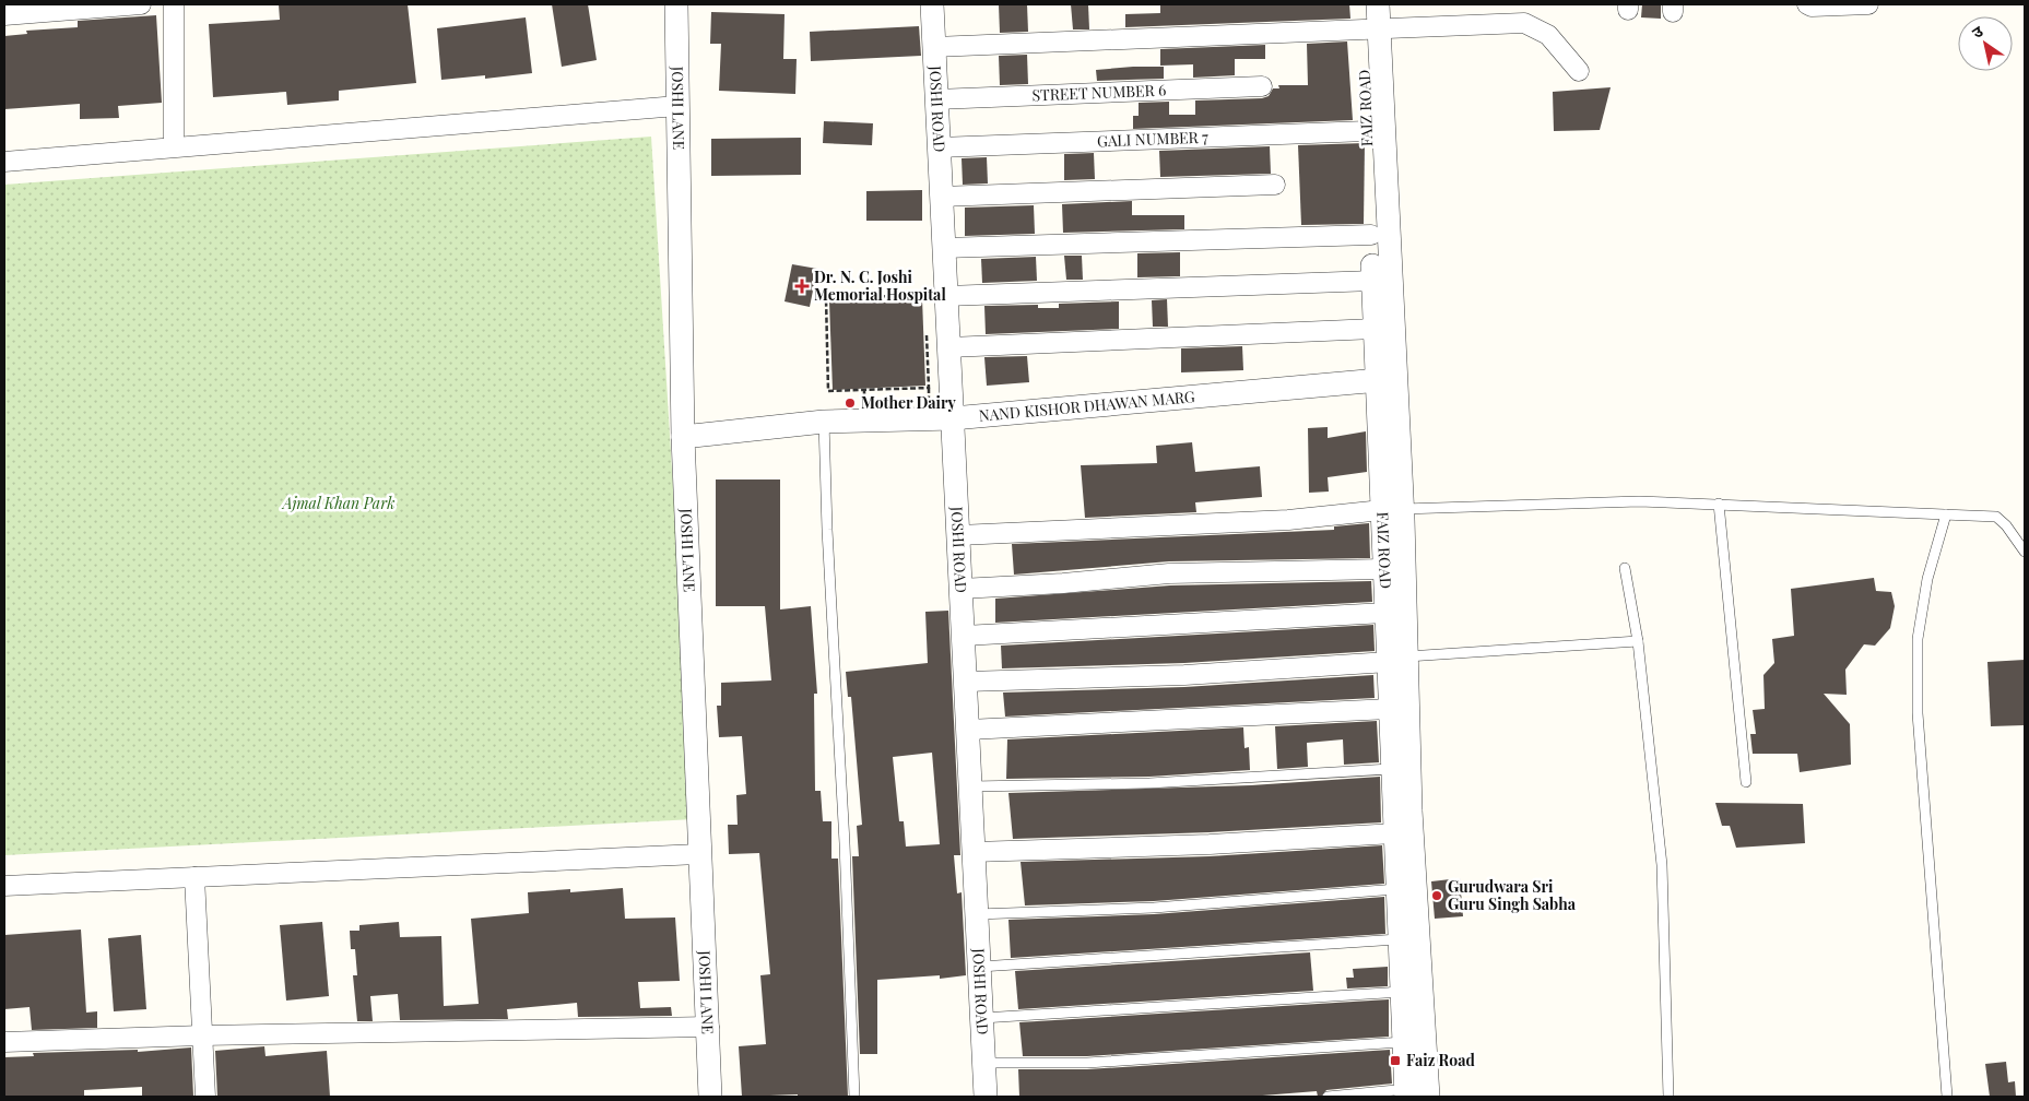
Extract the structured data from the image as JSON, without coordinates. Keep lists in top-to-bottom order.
{
  "streets": {
    "street": [
      "STREET NUMBER 6",
      "JOSHI LANE",
      "FAIZ ROAD",
      "JOSHI ROAD",
      "GALI NUMBER 7",
      "NAND KISHOR DHAWAN MARG"
    ]
  },
  "crossings": [
    ["STREET NUMBER 6", "JOSHI ROAD"],
    ["JOSHI LANE", "NAND KISHOR DHAWAN MARG"],
    ["FAIZ ROAD", "GALI NUMBER 7"],
    ["FAIZ ROAD", "NAND KISHOR DHAWAN MARG"],
    ["JOSHI ROAD", "GALI NUMBER 7"],
    ["JOSHI ROAD", "NAND KISHOR DHAWAN MARG"]
  ],
  "parks": ["Ajmal Khan Park"],
  "places": {
    "health": ["Dr. N. C. Joshi Memorial Hospital"],
    "other": ["Mother Dairy", "Gurudwara Sri Guru Singh Sabha"],
    "transit": ["Faiz Road"]
  },
  "north": "top left"
}
